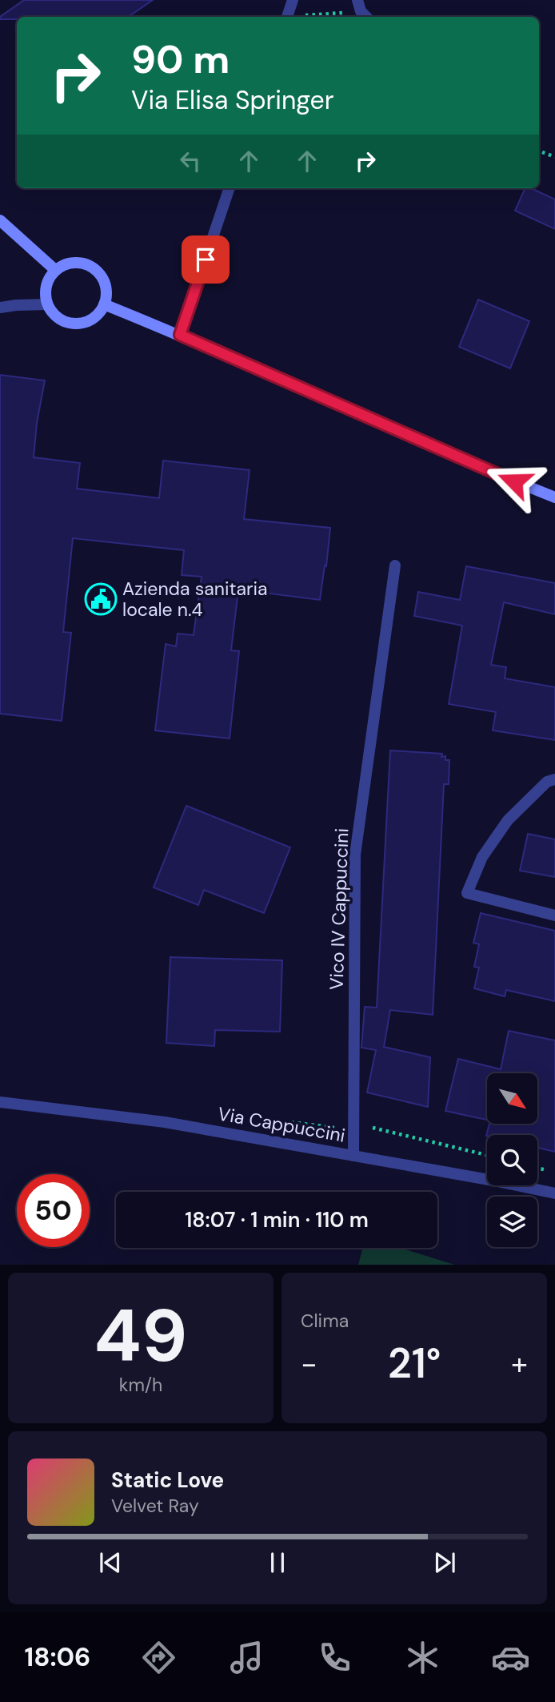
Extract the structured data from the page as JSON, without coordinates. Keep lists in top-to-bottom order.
{
  "streets": {
    "street": ["Vico IV Cappuccini", "Via Cappuccini"]
  },
  "crossings": [
    ["Vico IV Cappuccini", "Via Cappuccini"]
  ],
  "places": {
    "public building": ["Azienda sanitaria locale n.4"]
  },
  "north": "bottom right",
  "page": {
    "turn": ["90 m", "Via Elisa Springer"],
    "limit": "50",
    "trip": "18:07 · 1 min · 110 m",
    "tile": [
      ["49", "km/h"],
      "Clima"
    ],
    "heat": ["−", "21°", "+"],
    "song": ["Static Love", "Velvet Ray"],
    "tabs": "18:06"
  }
}
